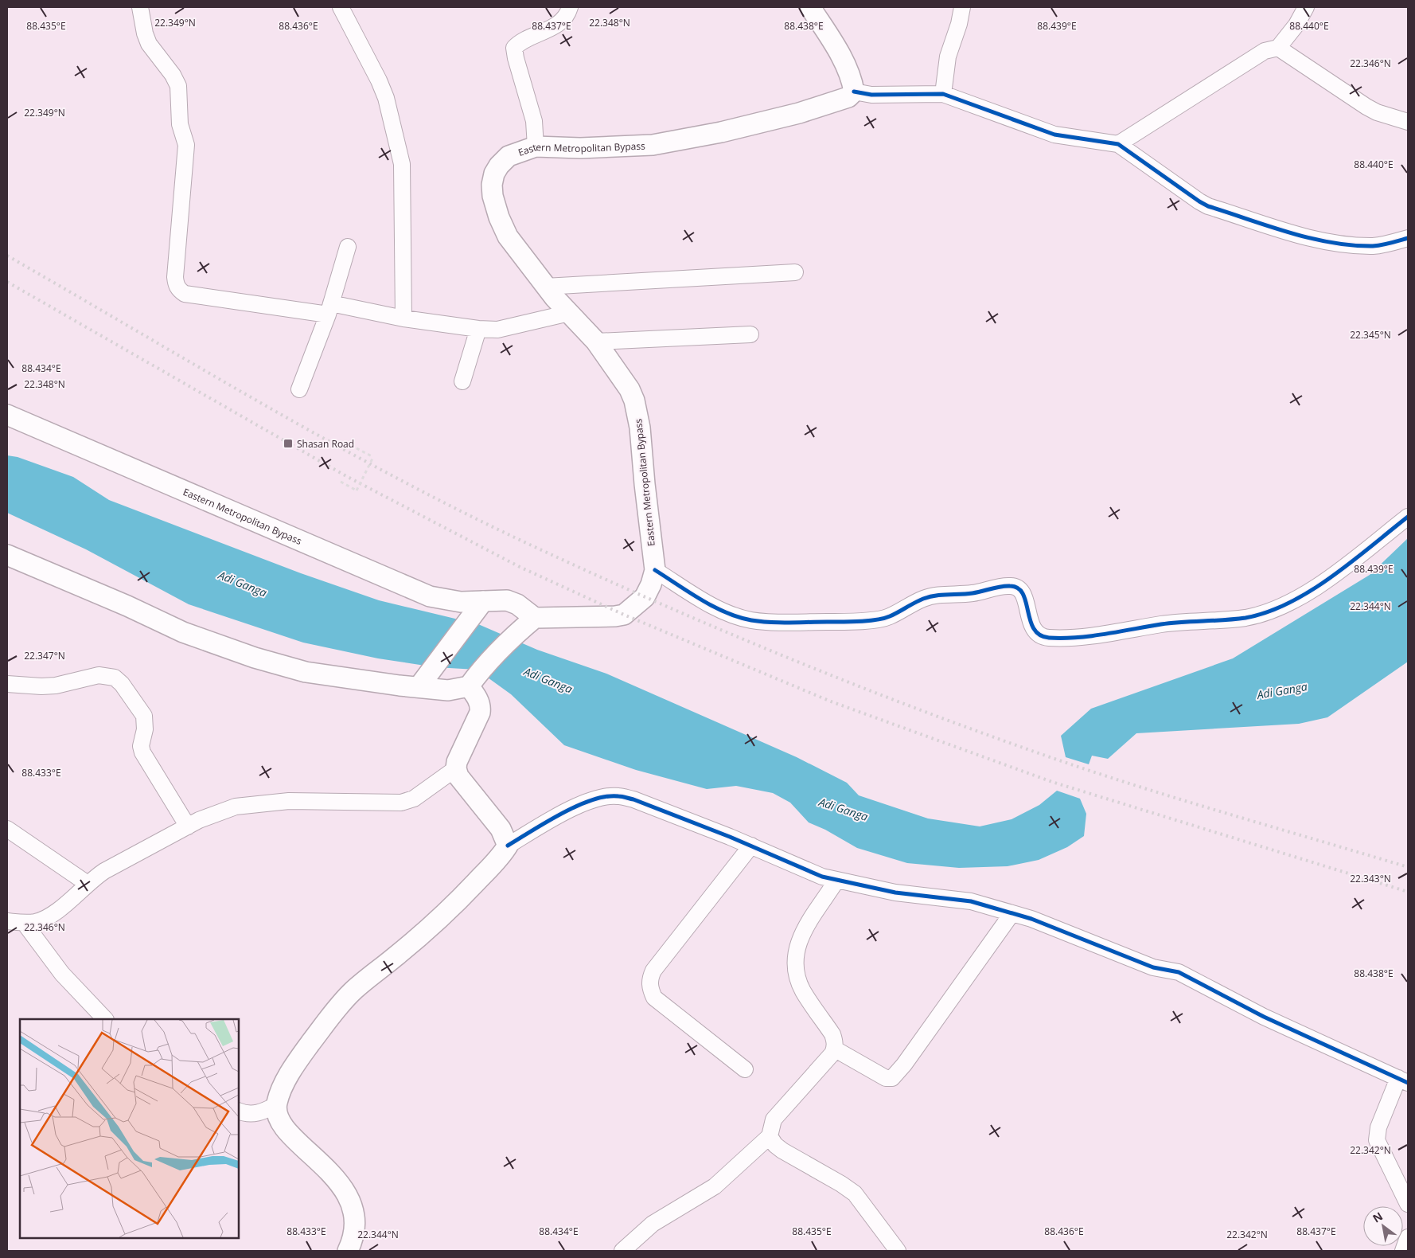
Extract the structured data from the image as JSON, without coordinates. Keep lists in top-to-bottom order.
{
  "streets": {
    "main road": ["Eastern Metropolitan Bypass"]
  },
  "water": ["Adi Ganga"],
  "places": {
    "transit": ["Shasan Road"]
  },
  "north": "top left",
  "coordinates": [
    "22.349°N",
    "22.348°N",
    "88.438°E",
    "88.435°E",
    "88.436°E",
    "88.437°E",
    "88.439°E",
    "88.440°E",
    "22.346°N",
    "22.345°N",
    "88.434°E",
    "22.344°N",
    "22.347°N",
    "88.433°E",
    "22.343°N",
    "22.342°N"
  ]
}
